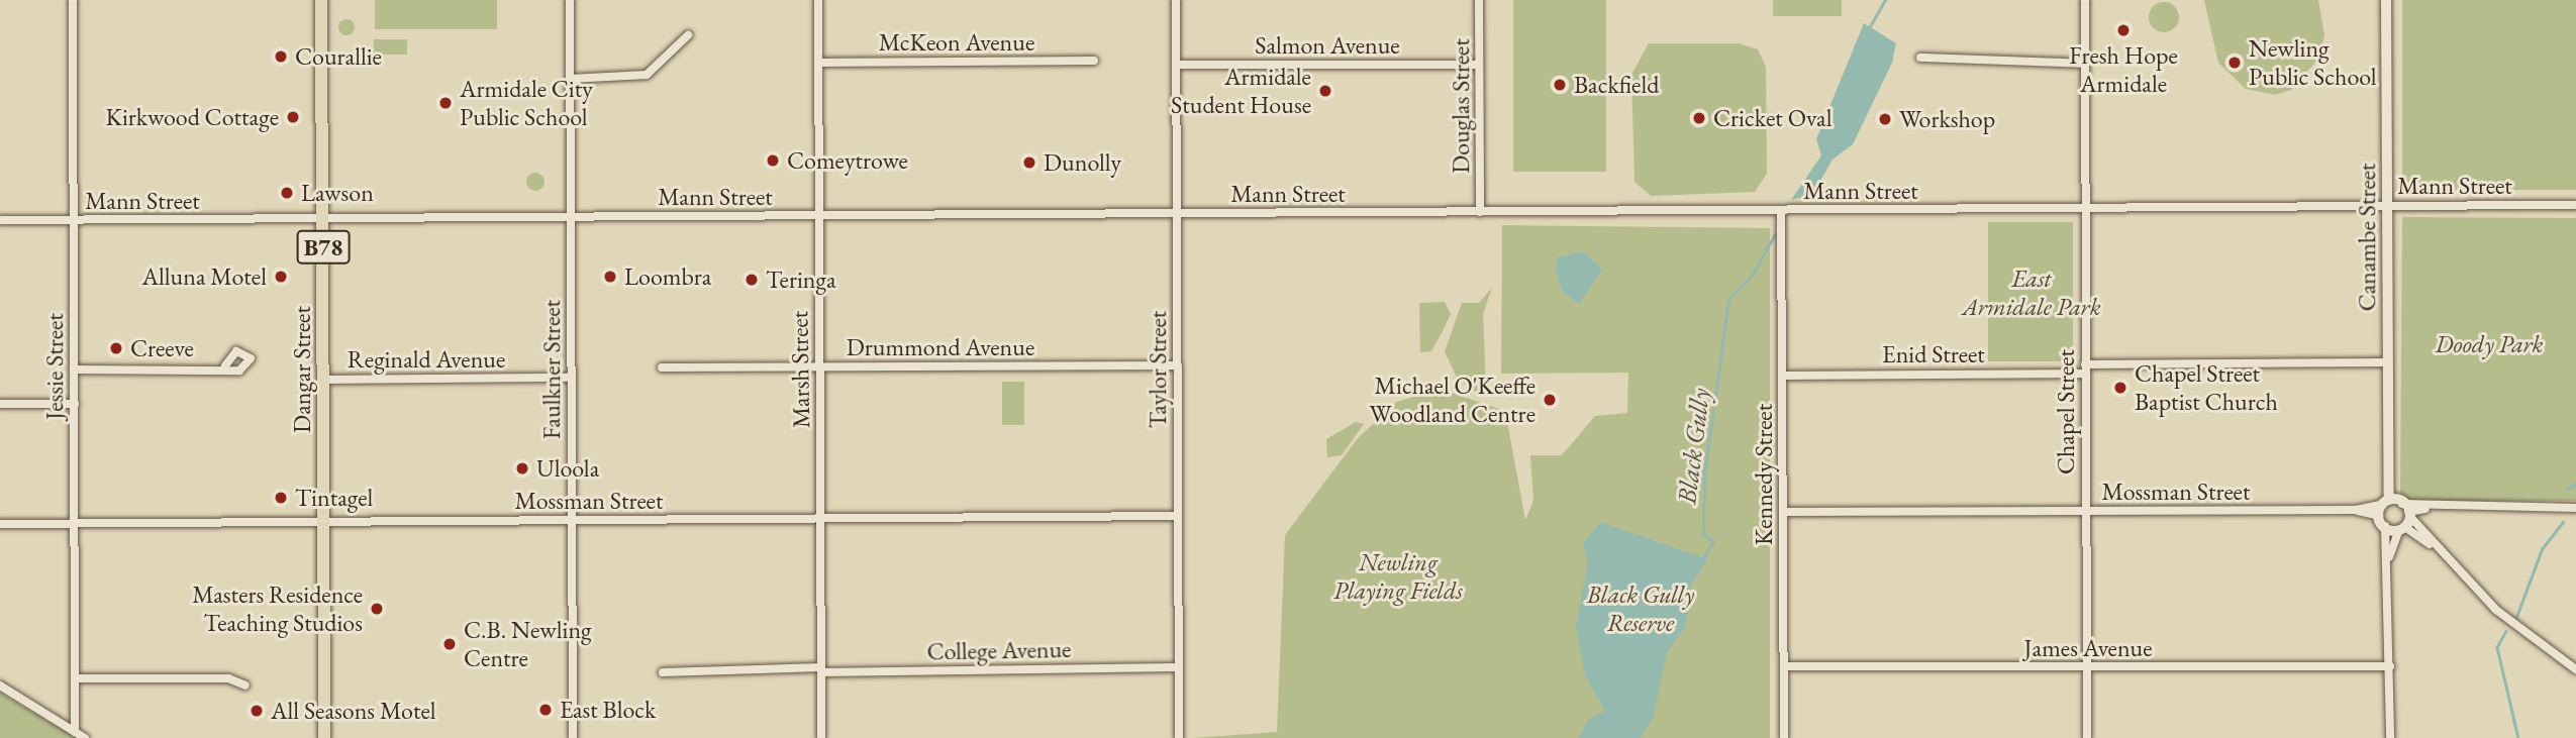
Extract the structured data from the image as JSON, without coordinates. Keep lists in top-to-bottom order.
{
  "streets": {
    "main road": ["B78", "Dangar Street"],
    "street": [
      "McKeon Avenue",
      "Salmon Avenue",
      "Douglas Street",
      "Mann Street",
      "Canambe Street",
      "Drummond Avenue",
      "Enid Street",
      "Reginald Avenue",
      "Jessie Street",
      "Faulkner Street",
      "Marsh Street",
      "Taylor Street",
      "Chapel Street",
      "Kennedy Street",
      "Mossman Street",
      "James Avenue",
      "College Avenue"
    ]
  },
  "crossings": [
    ["McKeon Avenue", "Marsh Street"],
    ["Salmon Avenue", "Douglas Street"],
    ["Salmon Avenue", "Taylor Street"],
    ["Douglas Street", "Mann Street"],
    ["Mann Street", "Canambe Street"],
    ["Mann Street", "Jessie Street"],
    ["Mann Street", "Dangar Street"],
    ["Mann Street", "Faulkner Street"],
    ["Mann Street", "Marsh Street"],
    ["Mann Street", "Taylor Street"],
    ["Mann Street", "Chapel Street"],
    ["Mann Street", "Kennedy Street"],
    ["Canambe Street", "Enid Street"],
    ["Canambe Street", "Mossman Street"],
    ["Drummond Avenue", "Marsh Street"],
    ["Drummond Avenue", "Taylor Street"],
    ["Enid Street", "Chapel Street"],
    ["Enid Street", "Kennedy Street"],
    ["Reginald Avenue", "Dangar Street"],
    ["Reginald Avenue", "Faulkner Street"],
    ["Jessie Street", "Mossman Street"],
    ["Dangar Street", "Mossman Street"],
    ["Faulkner Street", "Mossman Street"],
    ["Marsh Street", "Mossman Street"],
    ["Marsh Street", "College Avenue"],
    ["Taylor Street", "Mossman Street"],
    ["Taylor Street", "College Avenue"],
    ["Chapel Street", "Mossman Street"],
    ["Chapel Street", "James Avenue"],
    ["Kennedy Street", "Mossman Street"],
    ["Kennedy Street", "James Avenue"]
  ],
  "water": ["Black Gully"],
  "parks": [
    "East Armidale Park",
    "Doody Park",
    "Newling Playing Fields",
    "Black Gully Reserve"
  ],
  "places": [
    "Fresh Hope Armidale",
    "Courallie",
    "Newling Public School",
    "Backfield",
    "Armidale Student House",
    "Armidale City Public School",
    "Kirkwood Cottage",
    "Cricket Oval",
    "Workshop",
    "Comeytrowe",
    "Dunolly",
    "Lawson",
    "Alluna Motel",
    "Loombra",
    "Teringa",
    "Creeve",
    "Chapel Street Baptist Church",
    "Michael O'Keeffe Woodland Centre",
    "Uloola",
    "Tintagel",
    "Masters Residence Teaching Studios",
    "C.B. Newling Centre",
    "East Block",
    "All Seasons Motel"
  ]
}
